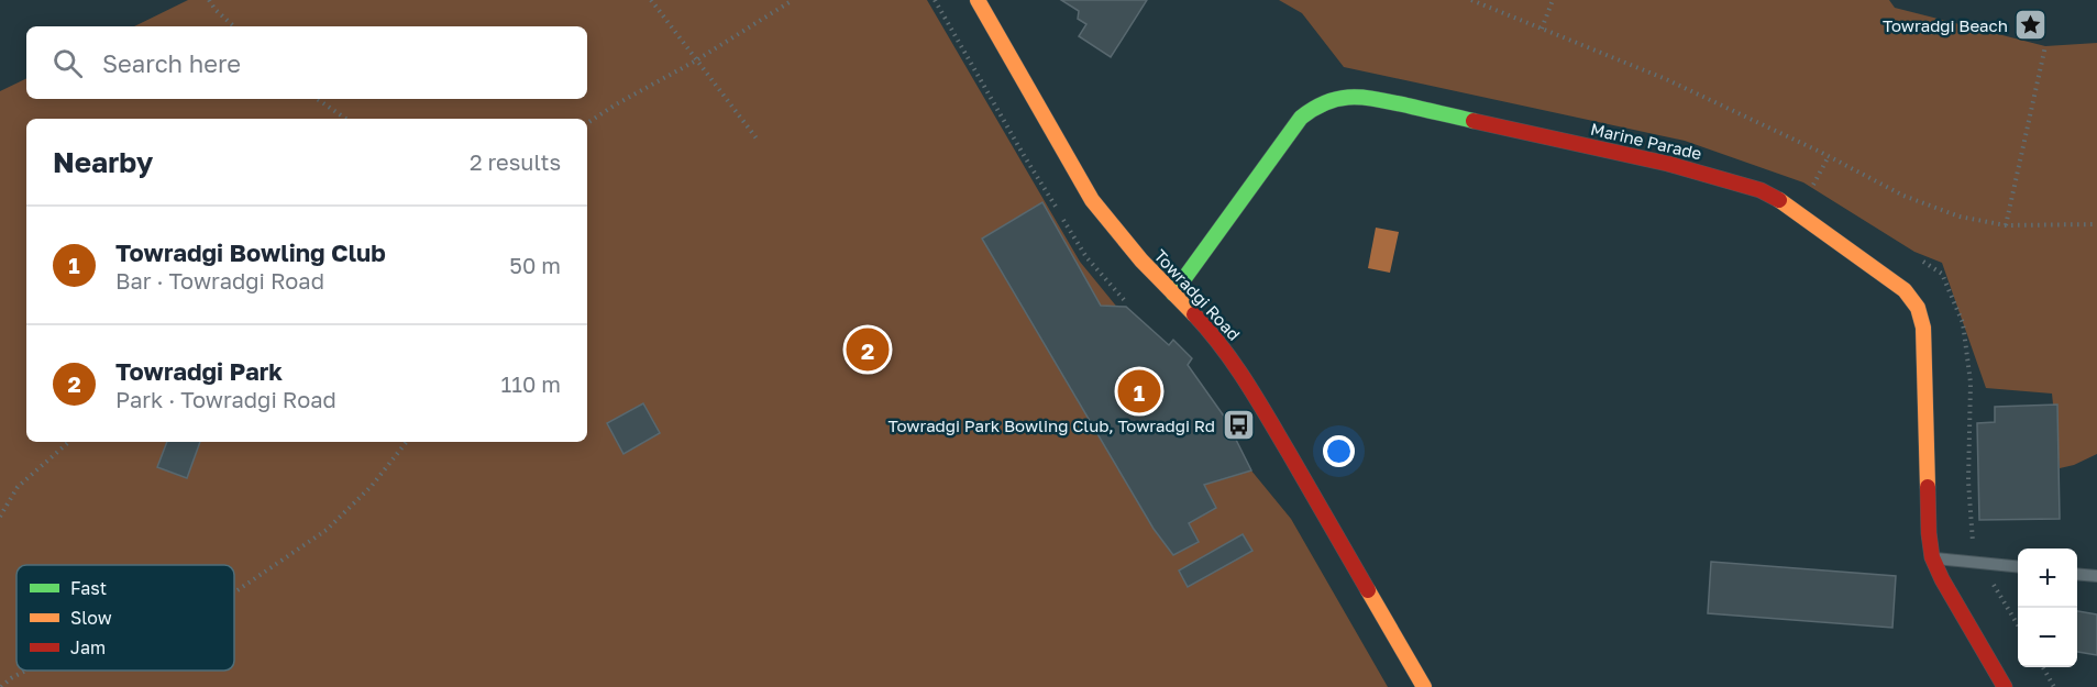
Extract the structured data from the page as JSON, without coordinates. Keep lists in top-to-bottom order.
{
  "streets": {
    "street": ["Marine Parade", "Towradgi Road"]
  },
  "crossings": [
    ["Marine Parade", "Towradgi Road"]
  ],
  "places": {
    "place": ["Towradgi Beach"],
    "bus stop": ["Towradgi Park Bowling Club, Towradgi Rd"]
  },
  "legend": ["Fast", "Slow", "Jam"],
  "page": {
    "search": "Search here",
    "heading": ["Nearby", "2 results"],
    "list": [
      {
        "mark": "1",
        "name": "Towradgi Bowling Club",
        "note": "Bar · Towradgi Road",
        "value": "50 m"
      },
      {
        "mark": "2",
        "name": "Towradgi Park",
        "note": "Park · Towradgi Road",
        "value": "110 m"
      }
    ],
    "pins": ["2", "1"],
    "map_buttons": ["+", "−"]
  }
}
